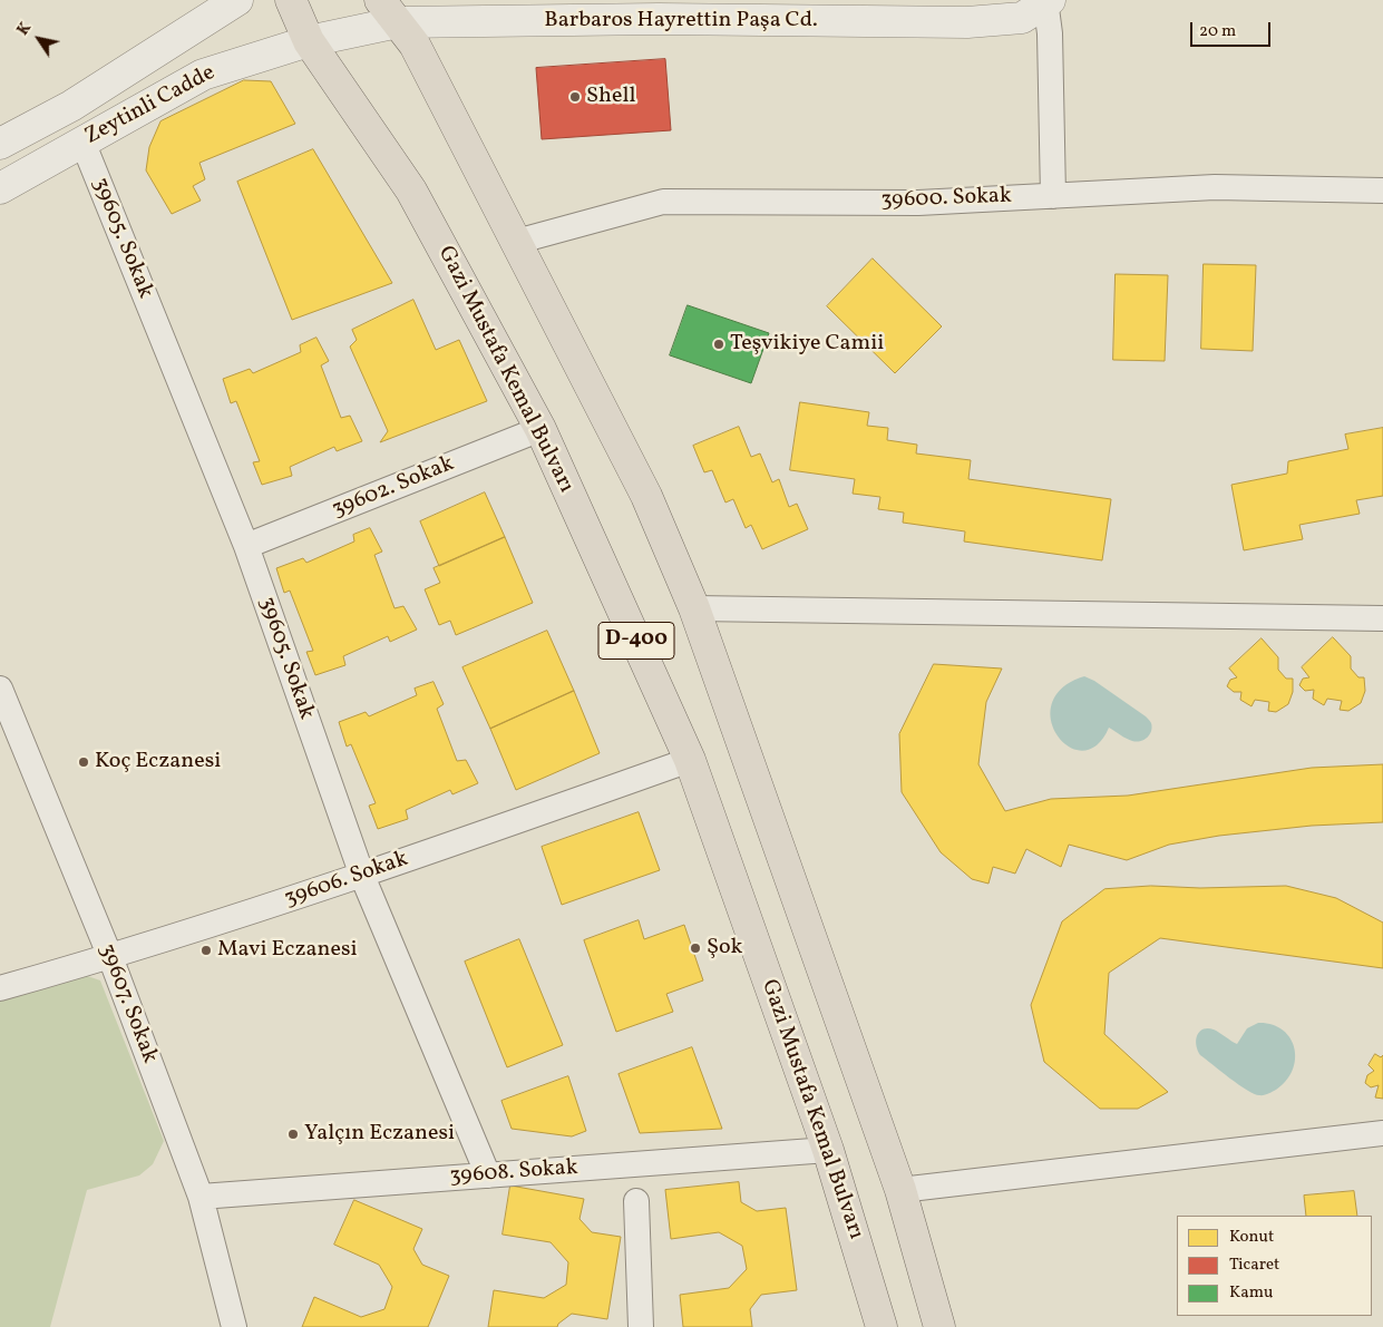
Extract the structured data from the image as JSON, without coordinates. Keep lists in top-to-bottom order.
{
  "streets": {
    "highway": ["Gazi Mustafa Kemal Bulvarı", "D-400"],
    "street": [
      "Barbaros Hayrettin Paşa Cd.",
      "Zeytinli Cadde",
      "39600. Sokak",
      "39605. Sokak",
      "39602. Sokak",
      "39606. Sokak",
      "39607. Sokak",
      "39608. Sokak"
    ]
  },
  "crossings": [
    ["Barbaros Hayrettin Paşa Cd.", "Zeytinli Cadde"],
    ["Barbaros Hayrettin Paşa Cd.", "Gazi Mustafa Kemal Bulvarı"],
    ["Barbaros Hayrettin Paşa Cd.", "D-400"],
    ["Zeytinli Cadde", "39605. Sokak"],
    ["Zeytinli Cadde", "Gazi Mustafa Kemal Bulvarı"],
    ["39600. Sokak", "D-400"],
    ["39605. Sokak", "39602. Sokak"],
    ["39605. Sokak", "39606. Sokak"],
    ["39605. Sokak", "39608. Sokak"],
    ["Gazi Mustafa Kemal Bulvarı", "39602. Sokak"],
    ["Gazi Mustafa Kemal Bulvarı", "39606. Sokak"],
    ["Gazi Mustafa Kemal Bulvarı", "39608. Sokak"],
    ["39606. Sokak", "39607. Sokak"],
    ["39607. Sokak", "39608. Sokak"]
  ],
  "places": [
    "Shell",
    "Teşvikiye Camii",
    "Koç Eczanesi",
    "Şok",
    "Mavi Eczanesi",
    "Yalçın Eczanesi"
  ],
  "legend": ["Konut", "Ticaret", "Kamu"],
  "scale_bar": "20 m",
  "north": "top left"
}
